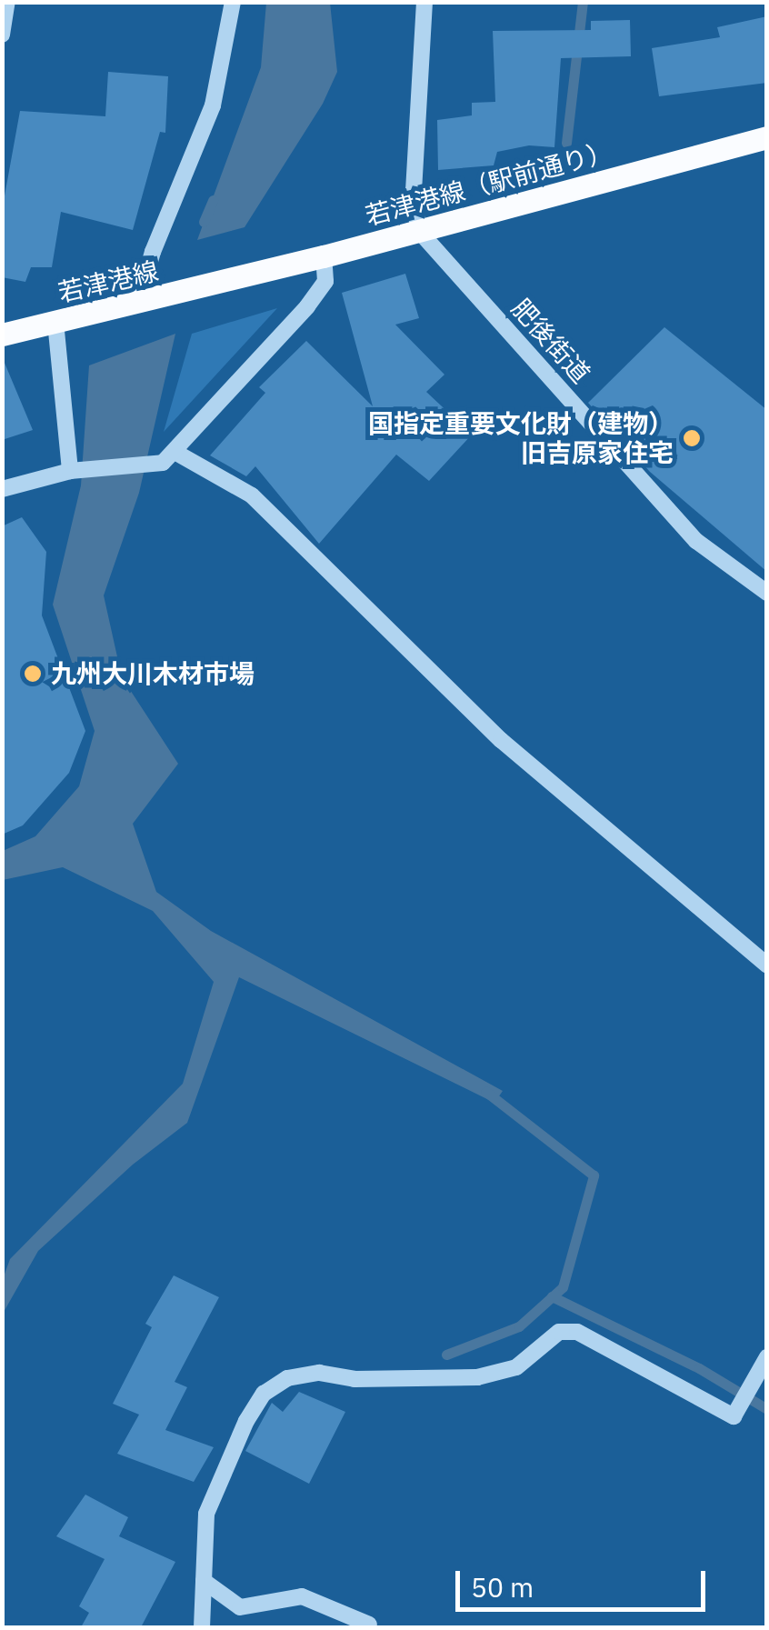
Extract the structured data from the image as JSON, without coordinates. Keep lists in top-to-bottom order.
{
  "streets": {
    "main road": ["若津港線（駅前通り）", "若津港線"],
    "street": ["肥後街道"]
  },
  "crossings": [
    ["若津港線（駅前通り）", "若津港線"],
    ["若津港線（駅前通り）", "肥後街道"]
  ],
  "places": ["国指定重要文化財（建物） 旧吉原家住宅", "九州大川木材市場"],
  "scale_bar": "50 m"
}
